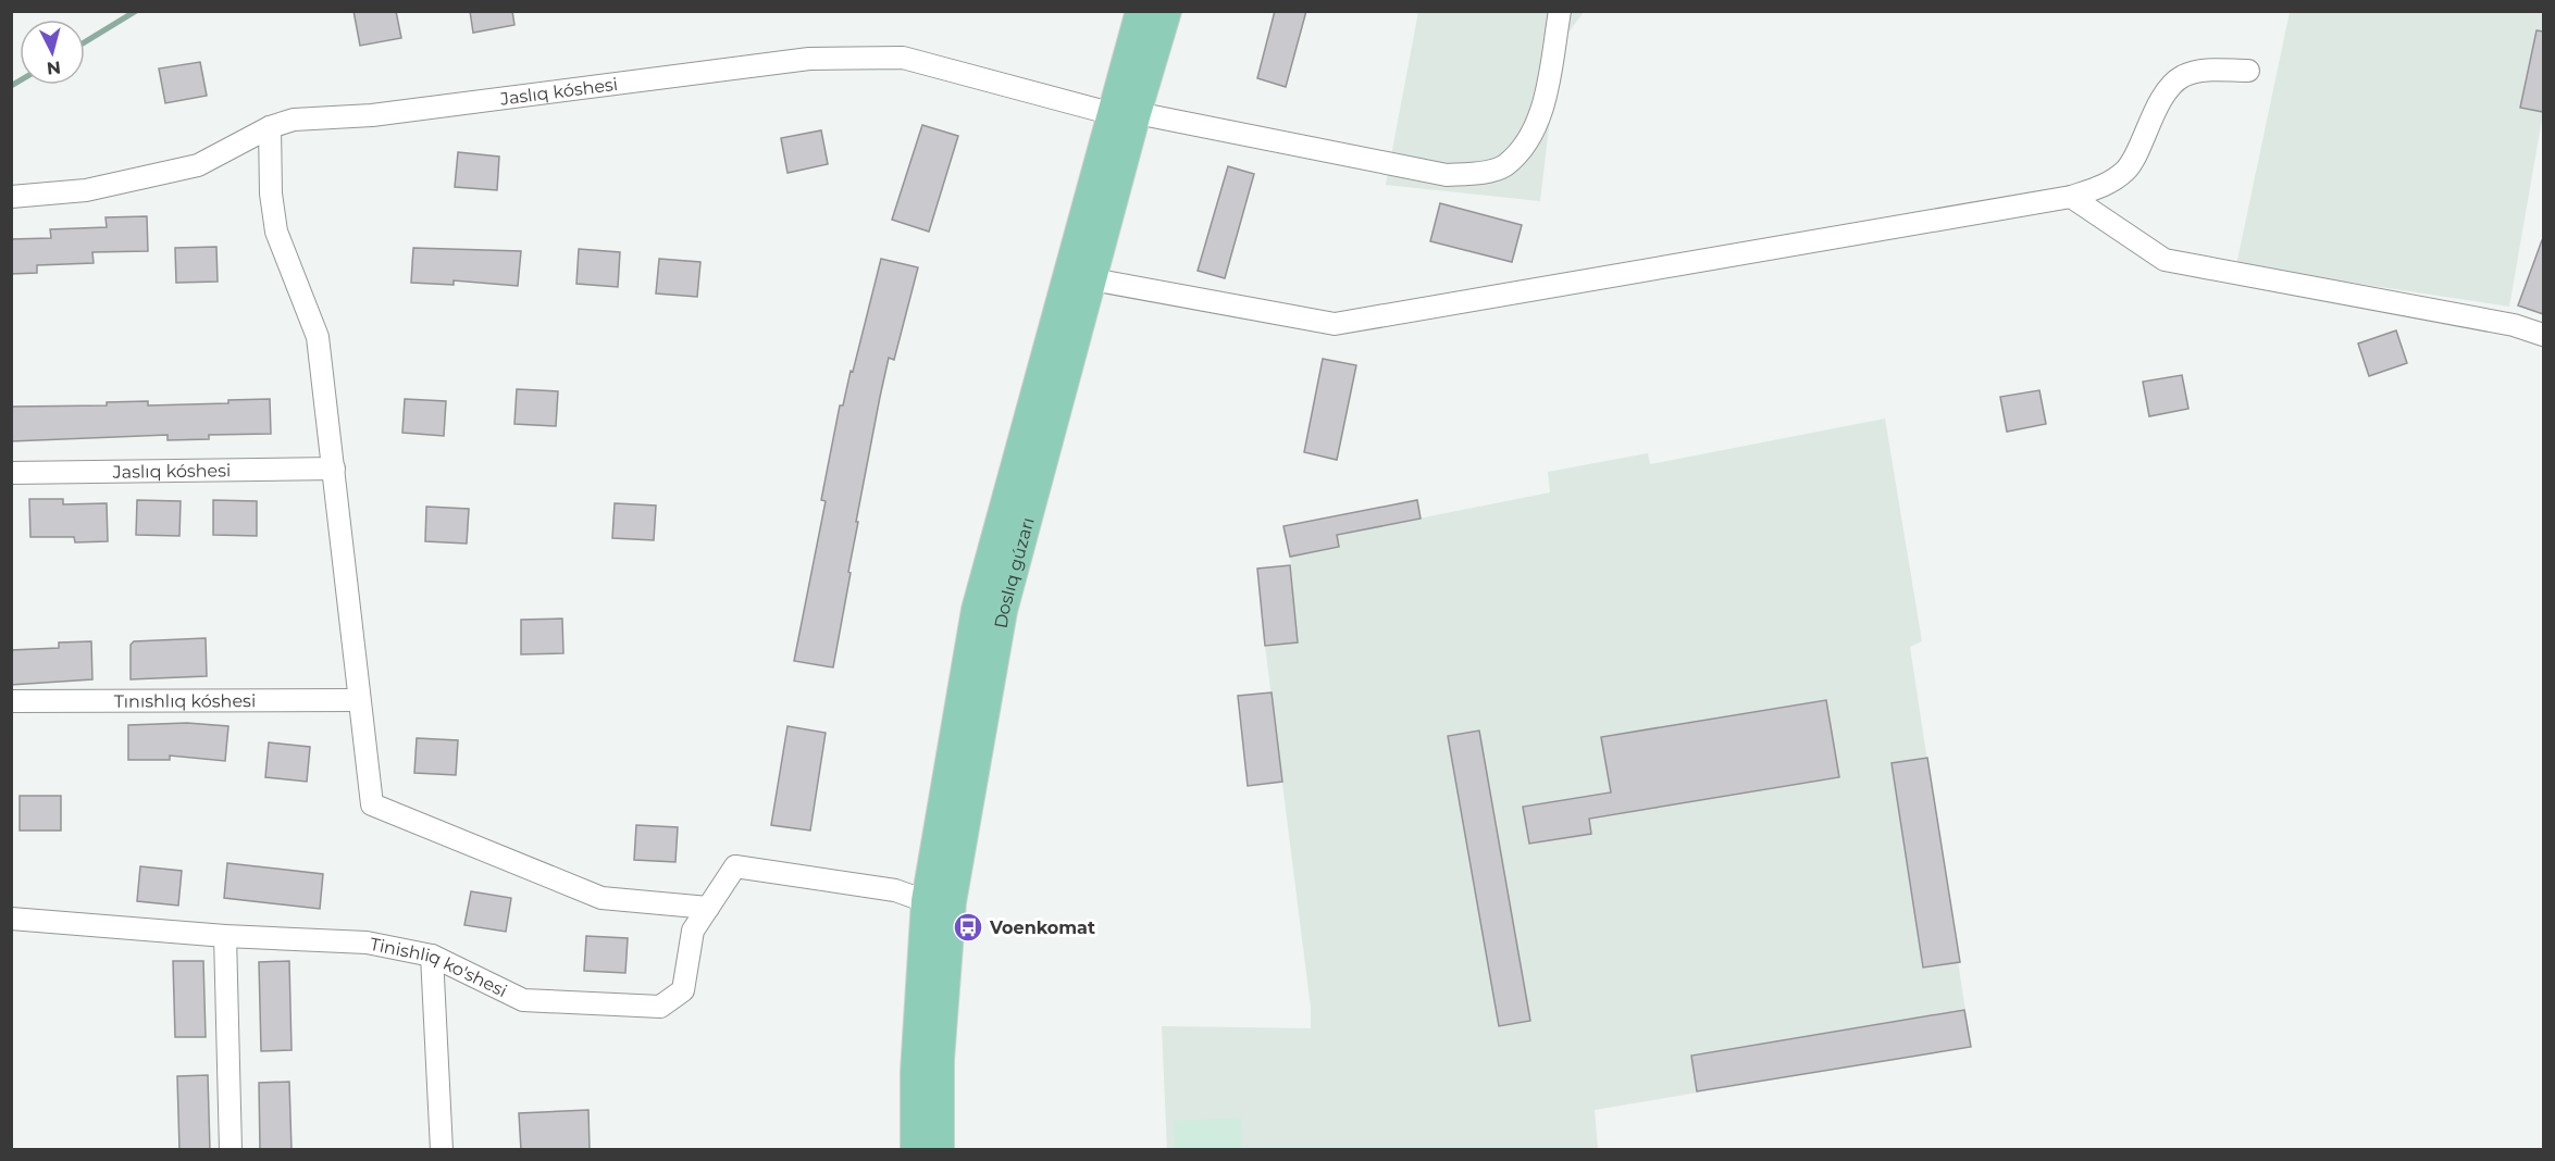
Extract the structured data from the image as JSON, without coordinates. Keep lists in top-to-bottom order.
{
  "streets": {
    "main road": ["Doslıq gúzarı"],
    "street": ["Jaslıq kóshesi", "Tınıshlıq kóshesi", "Tinishliq ko'shesi"]
  },
  "crossings": [
    ["Jaslıq kóshesi", "Doslıq gúzarı"],
    ["Doslıq gúzarı", "Tinishliq ko'shesi"]
  ],
  "places": {
    "bus stop": ["Voenkomat"]
  },
  "north": "bottom"
}
